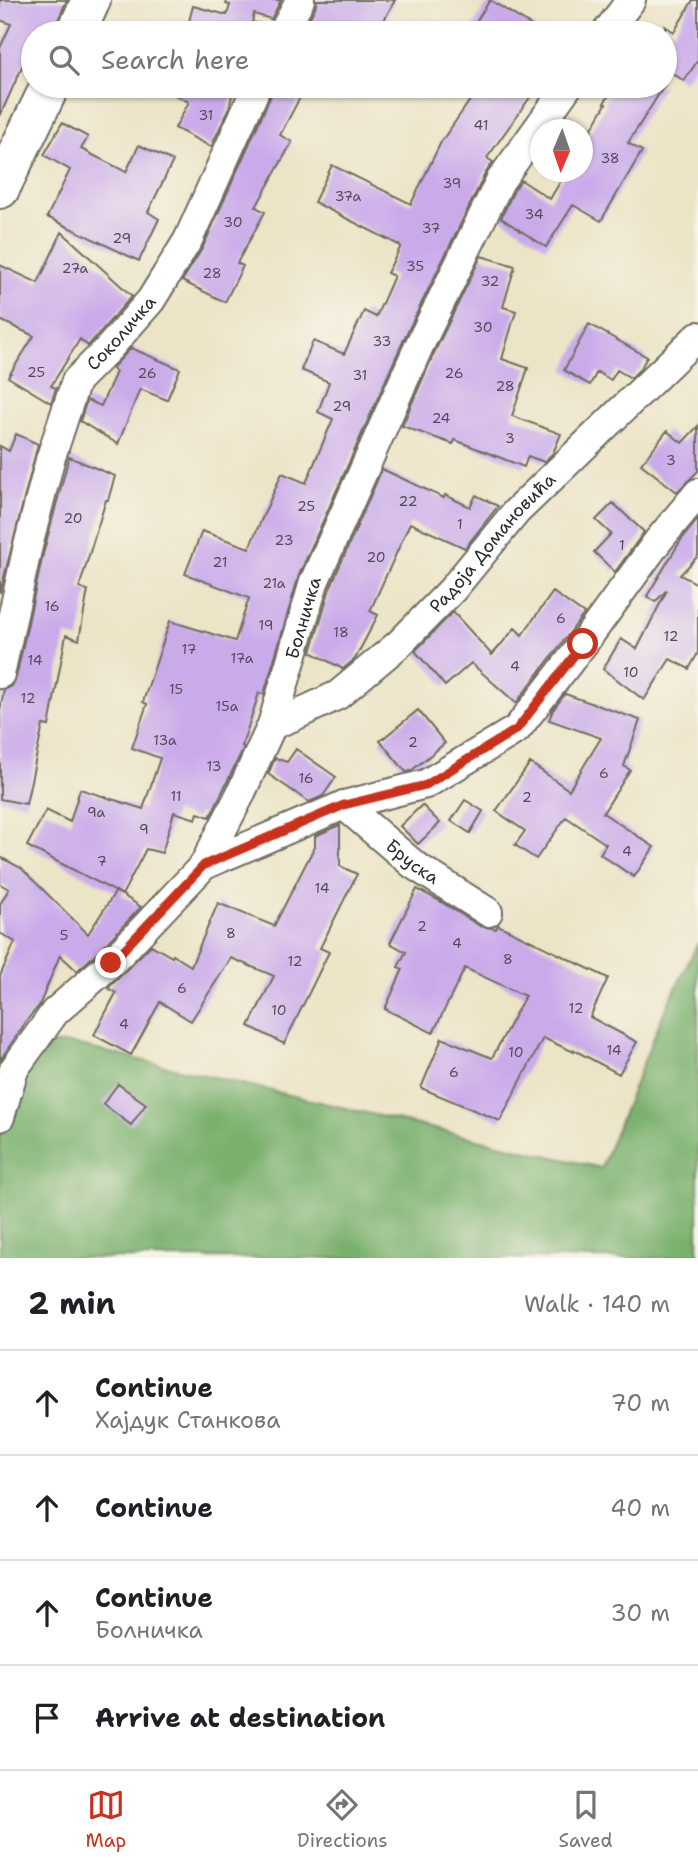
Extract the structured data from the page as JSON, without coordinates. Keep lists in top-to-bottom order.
{
  "streets": {
    "street": [
      "Соколичка",
      "Радоја Домановића",
      "Болничка",
      "Бруска"
    ]
  },
  "crossings": [
    ["Радоја Домановића", "Болничка"]
  ],
  "house_numbers": [
    "31",
    "41",
    "38",
    "39",
    "37a",
    "34",
    "30",
    "37",
    "29",
    "35",
    "27a",
    "28",
    "32",
    "30",
    "33",
    "25",
    "26",
    "26",
    "31",
    "28",
    "29",
    "24",
    "3",
    "3",
    "22",
    "25",
    "20",
    "1",
    "23",
    "1",
    "20",
    "21",
    "21a",
    "16",
    "6",
    "19",
    "18",
    "12",
    "17",
    "17a",
    "14",
    "4",
    "10",
    "15",
    "12",
    "15a",
    "13a",
    "2",
    "13",
    "6",
    "16",
    "11",
    "2",
    "9a",
    "9",
    "4",
    "7",
    "14",
    "2",
    "8",
    "5",
    "4",
    "8",
    "12",
    "6",
    "12",
    "10",
    "4",
    "14",
    "10",
    "6"
  ],
  "north": "bottom",
  "page": {
    "search": "Search here",
    "heading": ["2 min", "Walk · 140 m"],
    "list": [
      ["Continue", "Хајдук Станкова", "70 m"],
      ["Continue", "40 m"],
      ["Continue", "Болничка", "30 m"],
      "Arrive at destination"
    ],
    "nav": ["Map", "Directions", "Saved"]
  }
}
